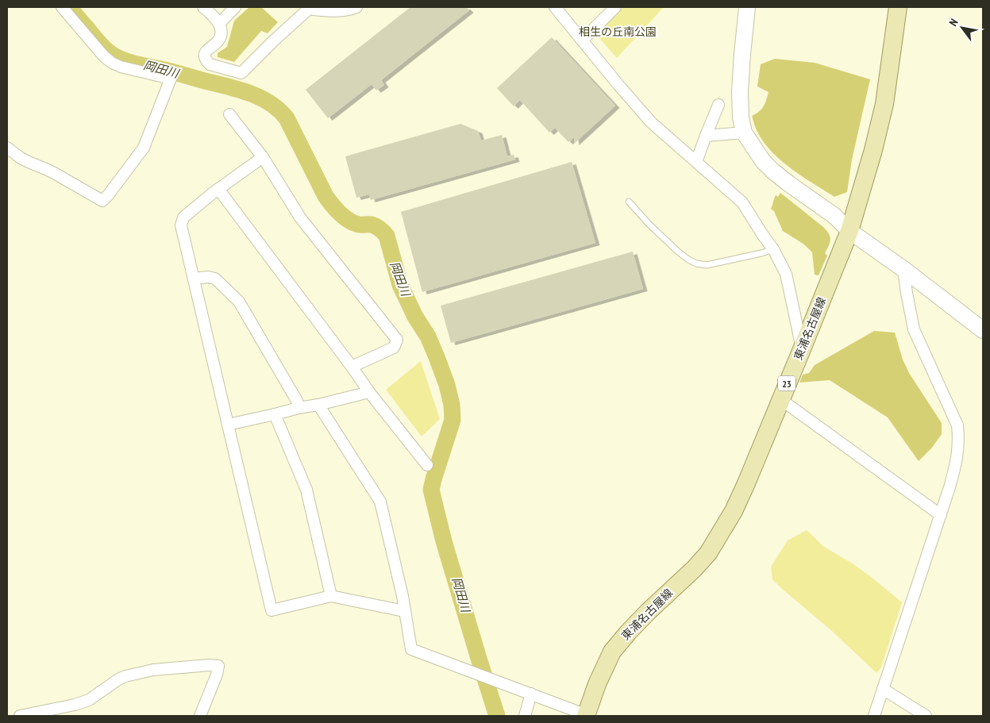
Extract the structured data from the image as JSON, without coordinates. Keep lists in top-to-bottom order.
{
  "streets": {
    "main road": ["東浦名古屋線", "23"]
  },
  "water": ["岡田川"],
  "parks": ["相生の丘南公園"],
  "north": "top left"
}
